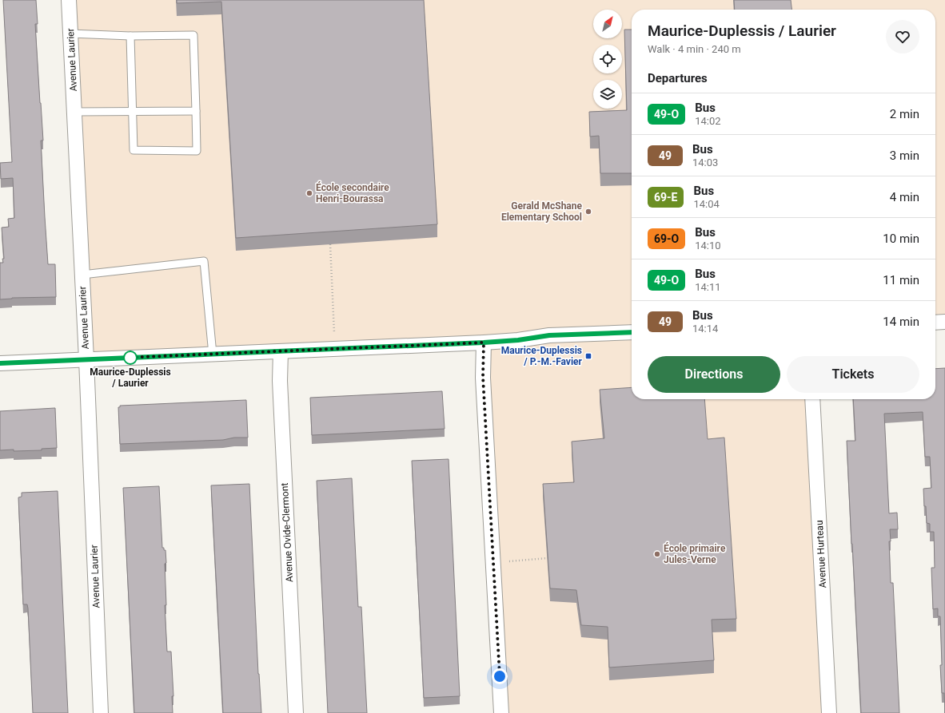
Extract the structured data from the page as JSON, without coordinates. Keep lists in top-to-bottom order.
{
  "streets": {
    "street": ["Avenue Laurier", "Avenue Ovide-Clermont", "Avenue Hurteau"]
  },
  "places": {
    "other": [
      "École secondaire Henri-Bourassa",
      "Gerald McShane Elementary School",
      "Maurice-Duplessis / Laurier",
      "École primaire Jules-Verne"
    ],
    "transit": ["Maurice-Duplessis / P.-M.-Favier"]
  },
  "lines": ["bus line 49-O"],
  "north": "top right",
  "page": {
    "heading": [
      ["Maurice-Duplessis / Laurier", "Walk · 4 min · 240 m"],
      "Departures"
    ],
    "list": [
      {
        "mark": "49-O",
        "name": "Bus",
        "note": "14:02",
        "value": "2 min"
      },
      {
        "mark": "49",
        "name": "Bus",
        "note": "14:03",
        "value": "3 min"
      },
      {
        "mark": "69-E",
        "name": "Bus",
        "note": "14:04",
        "value": "4 min"
      },
      {
        "mark": "69-O",
        "name": "Bus",
        "note": "14:10",
        "value": "10 min"
      },
      {
        "mark": "49-O",
        "name": "Bus",
        "note": "14:11",
        "value": "11 min"
      },
      {
        "mark": "49",
        "name": "Bus",
        "note": "14:14",
        "value": "14 min"
      }
    ],
    "buttons": ["Directions", "Tickets"]
  }
}
